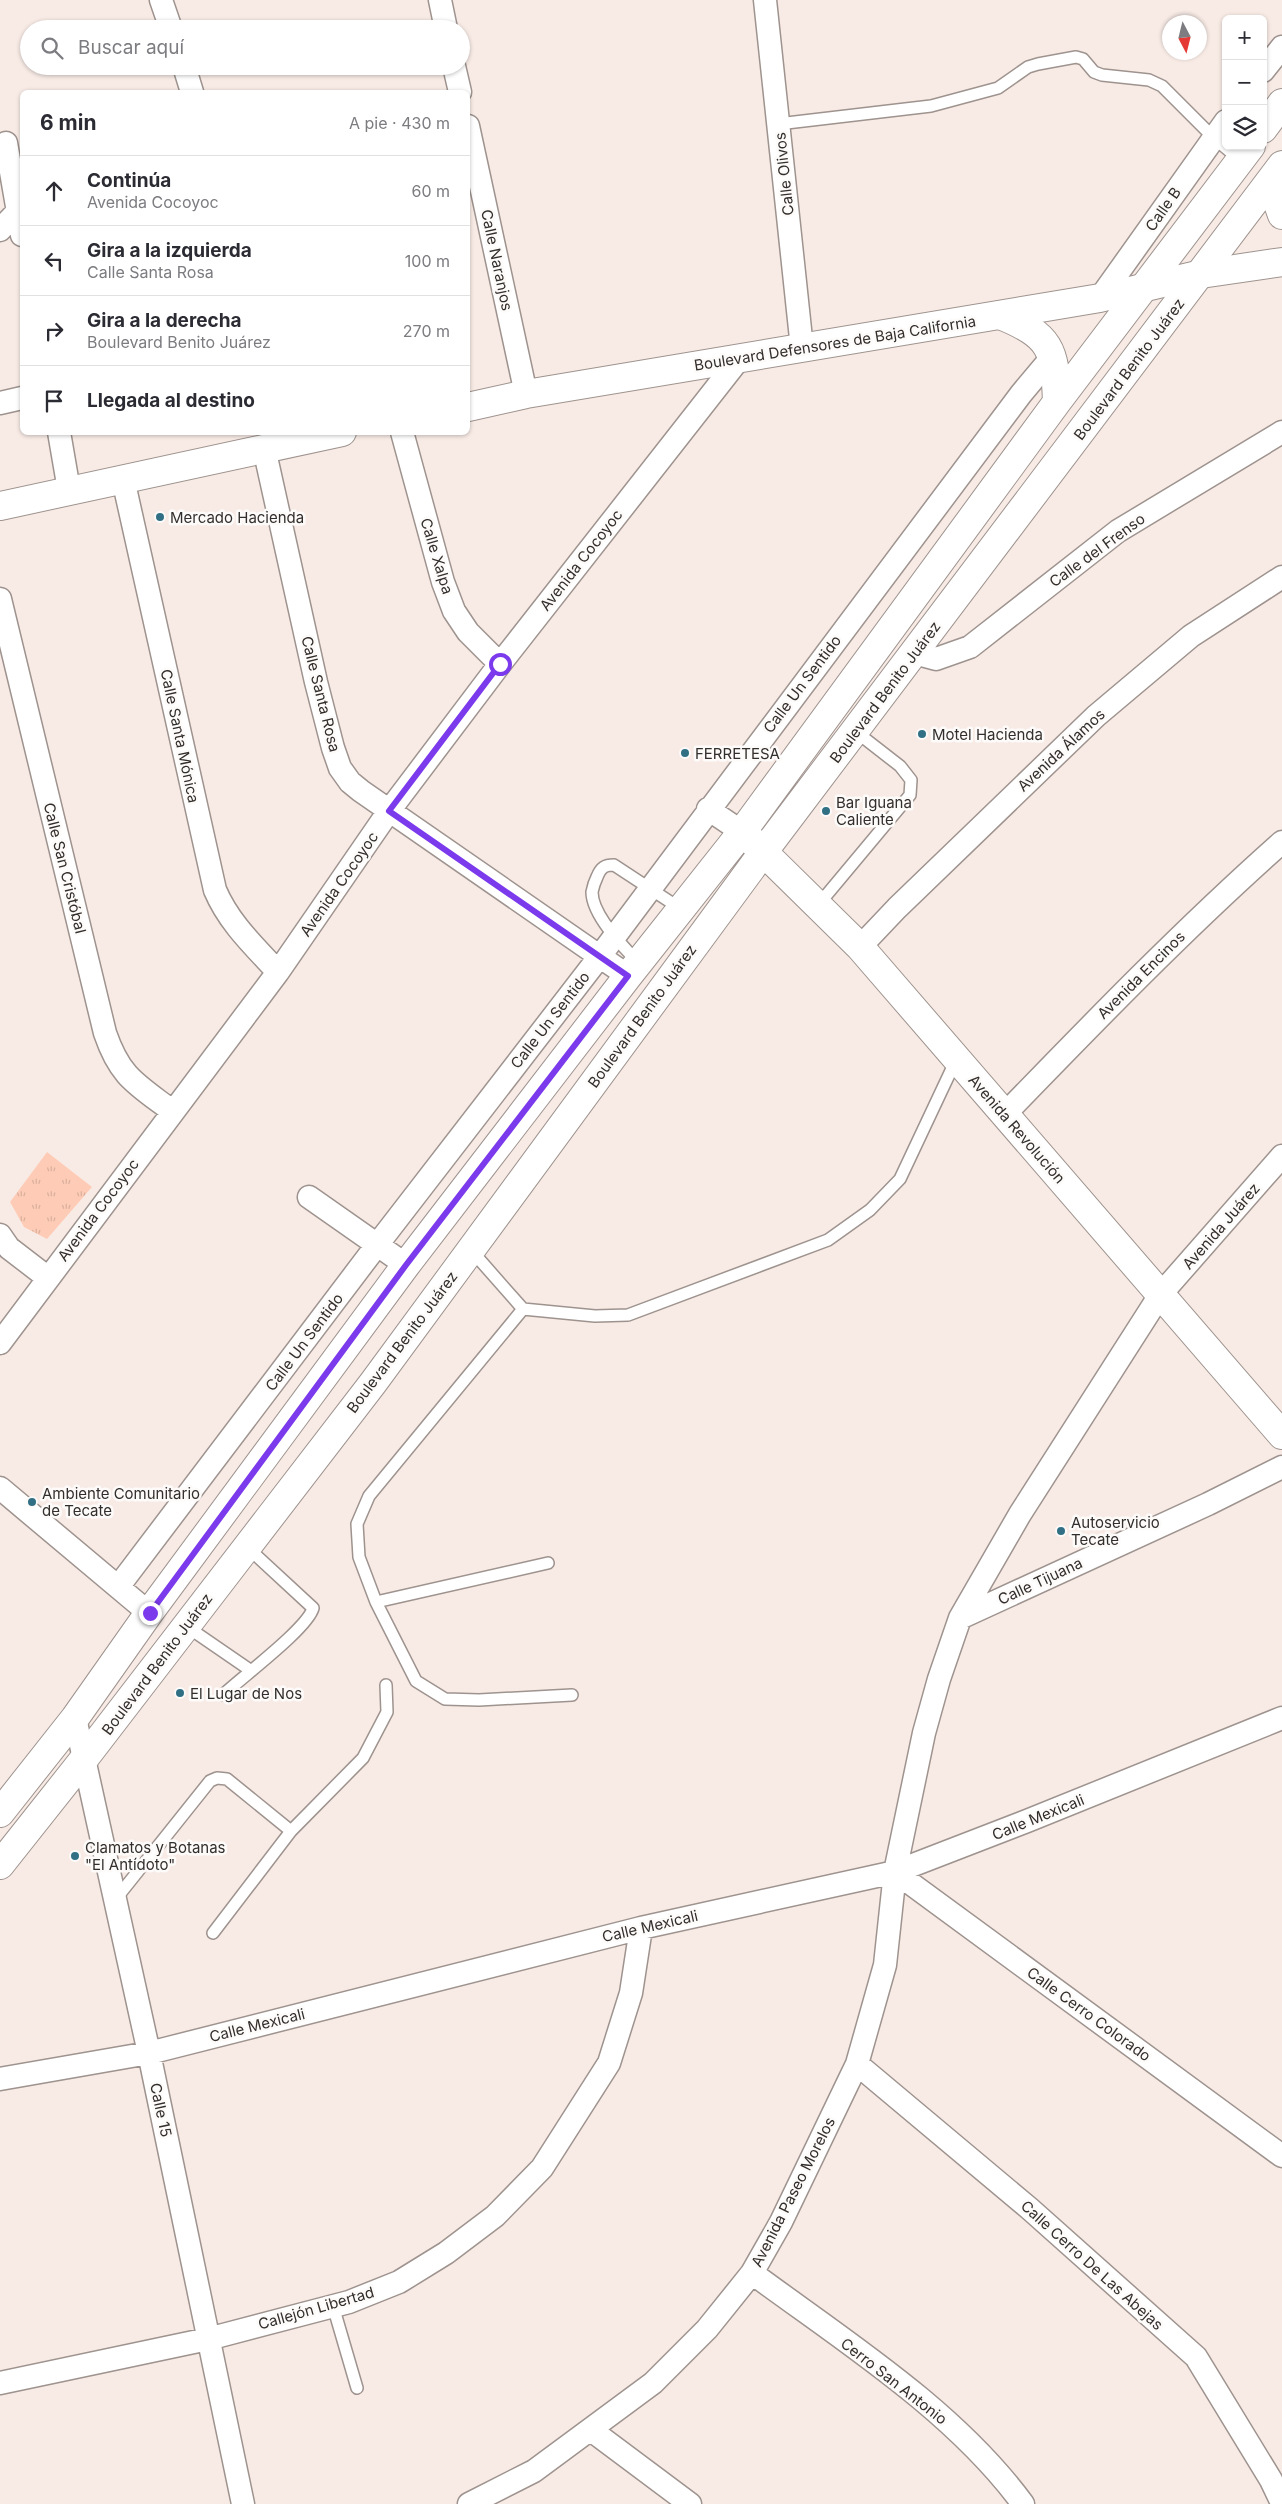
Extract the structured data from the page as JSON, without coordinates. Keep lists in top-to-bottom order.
{
  "streets": {
    "main road": ["Boulevard Defensores de Baja California", "Boulevard Benito Juárez", "Avenida Revolución"],
    "street": [
      "Calle Olivos",
      "Calle B",
      "Calle Naranjos",
      "Calle del Frenso",
      "Calle Xalpa",
      "Avenida Cocoyoc",
      "Calle Un Sentido",
      "Calle Santa Rosa",
      "Calle Santa Mónica",
      "Avenida Álamos",
      "Calle San Cristóbal",
      "Avenida Encinos",
      "Avenida Juárez",
      "Calle Tijuana",
      "Calle Mexicali",
      "Calle Cerro Colorado",
      "Calle 15",
      "Avenida Paseo Morelos",
      "Calle Cerro De Las Abejas",
      "Callejón Libertad",
      "Cerro San Antonio"
    ]
  },
  "crossings": [
    ["Calle Olivos", "Boulevard Defensores de Baja California"],
    ["Calle B", "Boulevard Defensores de Baja California"],
    ["Calle Naranjos", "Boulevard Defensores de Baja California"],
    ["Boulevard Defensores de Baja California", "Boulevard Benito Juárez"],
    ["Boulevard Defensores de Baja California", "Avenida Cocoyoc"],
    ["Boulevard Benito Juárez", "Calle del Frenso"],
    ["Boulevard Benito Juárez", "Avenida Revolución"],
    ["Boulevard Benito Juárez", "Calle 15"],
    ["Calle Xalpa", "Avenida Cocoyoc"],
    ["Avenida Cocoyoc", "Calle Santa Rosa"],
    ["Avenida Cocoyoc", "Calle Santa Mónica"],
    ["Avenida Cocoyoc", "Calle San Cristóbal"],
    ["Calle Un Sentido", "Calle Santa Rosa"],
    ["Avenida Álamos", "Avenida Revolución"],
    ["Avenida Encinos", "Avenida Revolución"],
    ["Avenida Revolución", "Avenida Juárez"],
    ["Avenida Juárez", "Calle Tijuana"],
    ["Avenida Juárez", "Avenida Paseo Morelos"],
    ["Calle Tijuana", "Avenida Paseo Morelos"],
    ["Calle Mexicali", "Calle Cerro Colorado"],
    ["Calle Mexicali", "Calle 15"],
    ["Calle Mexicali", "Avenida Paseo Morelos"],
    ["Calle Mexicali", "Callejón Libertad"],
    ["Calle Cerro Colorado", "Avenida Paseo Morelos"],
    ["Calle 15", "Callejón Libertad"],
    ["Avenida Paseo Morelos", "Calle Cerro De Las Abejas"],
    ["Avenida Paseo Morelos", "Cerro San Antonio"]
  ],
  "places": [
    "Mercado Hacienda",
    "Motel Hacienda",
    "FERRETESA",
    "Bar Iguana Caliente",
    "Ambiente Comunitario de Tecate",
    "Autoservicio Tecate",
    "El Lugar de Nos",
    "Clamatos y Botanas \"El Antídoto\""
  ],
  "north": "bottom",
  "page": {
    "map_buttons": ["+", "−"],
    "search": "Buscar aquí",
    "heading": ["6 min", "A pie · 430 m"],
    "list": [
      ["Continúa", "Avenida Cocoyoc", "60 m"],
      ["Gira a la izquierda", "Calle Santa Rosa", "100 m"],
      ["Gira a la derecha", "Boulevard Benito Juárez", "270 m"],
      "Llegada al destino"
    ]
  }
}
